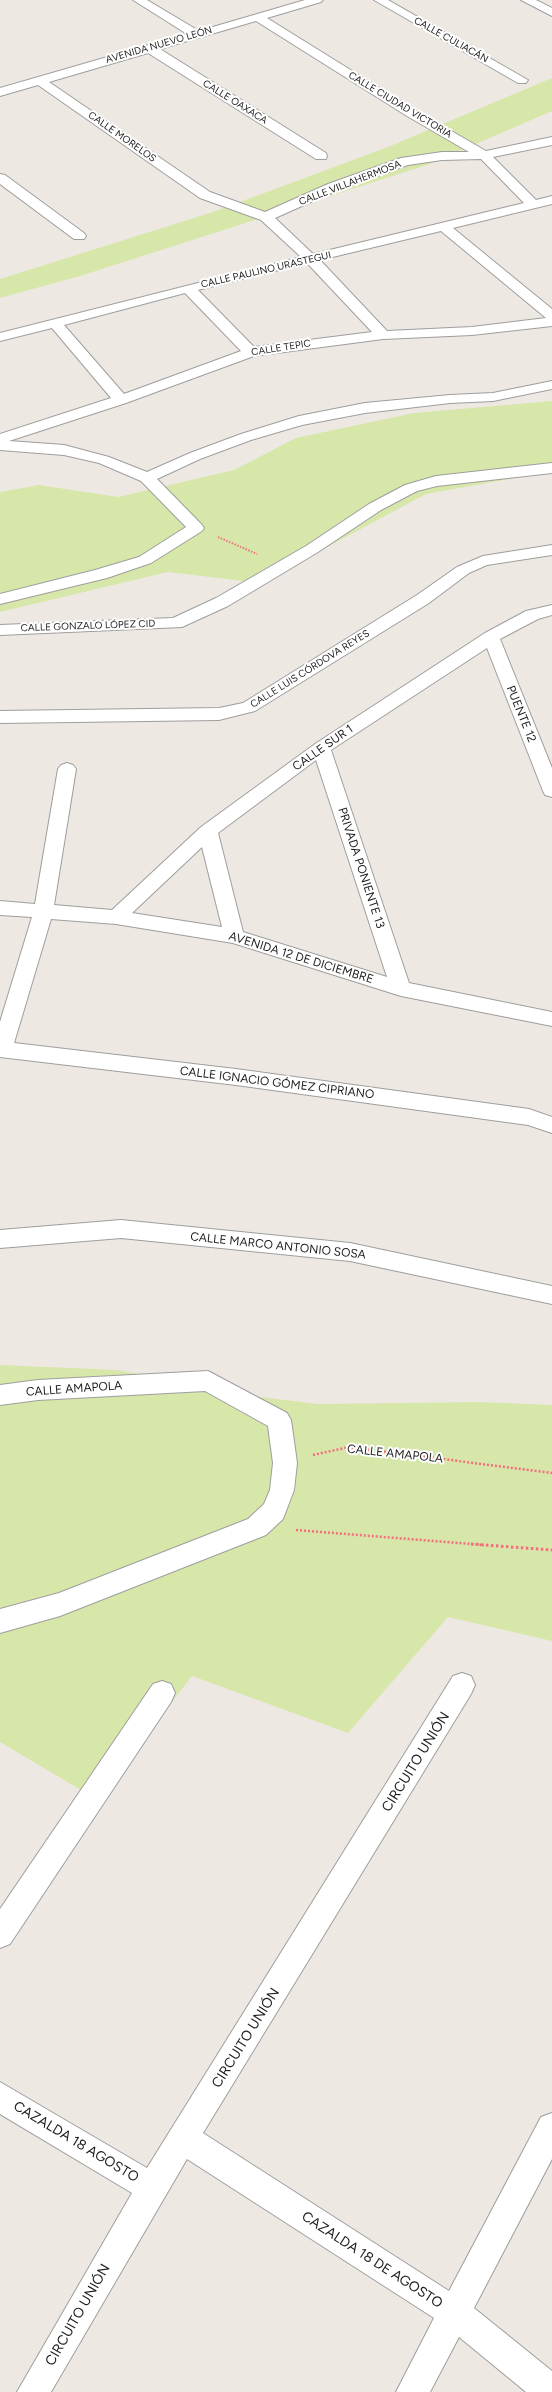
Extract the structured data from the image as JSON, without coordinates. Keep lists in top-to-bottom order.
{
  "streets": {
    "street": [
      "CALLE CULIACÁN",
      "AVENIDA NUEVO LEÓN",
      "CALLE OAXACA",
      "CALLE CIUDAD VICTORIA",
      "CALLE MORELOS",
      "CALLE VILLAHERMOSA",
      "CALLE PAULINO URASTEGUI",
      "CALLE TEPIC",
      "CALLE GONZALO LÓPEZ CID",
      "CALLE LUIS CÓRDOVA REYES",
      "PUENTE 12",
      "CALLE SUR 1",
      "PRIVADA PONIENTE 13",
      "AVENIDA 12 DE DICIEMBRE",
      "CALLE IGNACIO GÓMEZ CIPRIANO",
      "CALLE MARCO ANTONIO SOSA",
      "CALLE AMAPOLA",
      "CIRCUITO UNIÓN",
      "CAZALDA 18 AGOSTO",
      "CAZALDA 18 DE AGOSTO"
    ]
  },
  "crossings": [
    ["AVENIDA NUEVO LEÓN", "CALLE OAXACA"],
    ["AVENIDA NUEVO LEÓN", "CALLE CIUDAD VICTORIA"],
    ["AVENIDA NUEVO LEÓN", "CALLE MORELOS"],
    ["CALLE CIUDAD VICTORIA", "CALLE VILLAHERMOSA"],
    ["CALLE CIUDAD VICTORIA", "CALLE PAULINO URASTEGUI"],
    ["CALLE MORELOS", "CALLE VILLAHERMOSA"],
    ["PUENTE 12", "CALLE SUR 1"],
    ["CALLE SUR 1", "PRIVADA PONIENTE 13"],
    ["CALLE SUR 1", "AVENIDA 12 DE DICIEMBRE"],
    ["PRIVADA PONIENTE 13", "AVENIDA 12 DE DICIEMBRE"],
    ["CIRCUITO UNIÓN", "CAZALDA 18 AGOSTO"],
    ["CIRCUITO UNIÓN", "CAZALDA 18 DE AGOSTO"]
  ]
}
